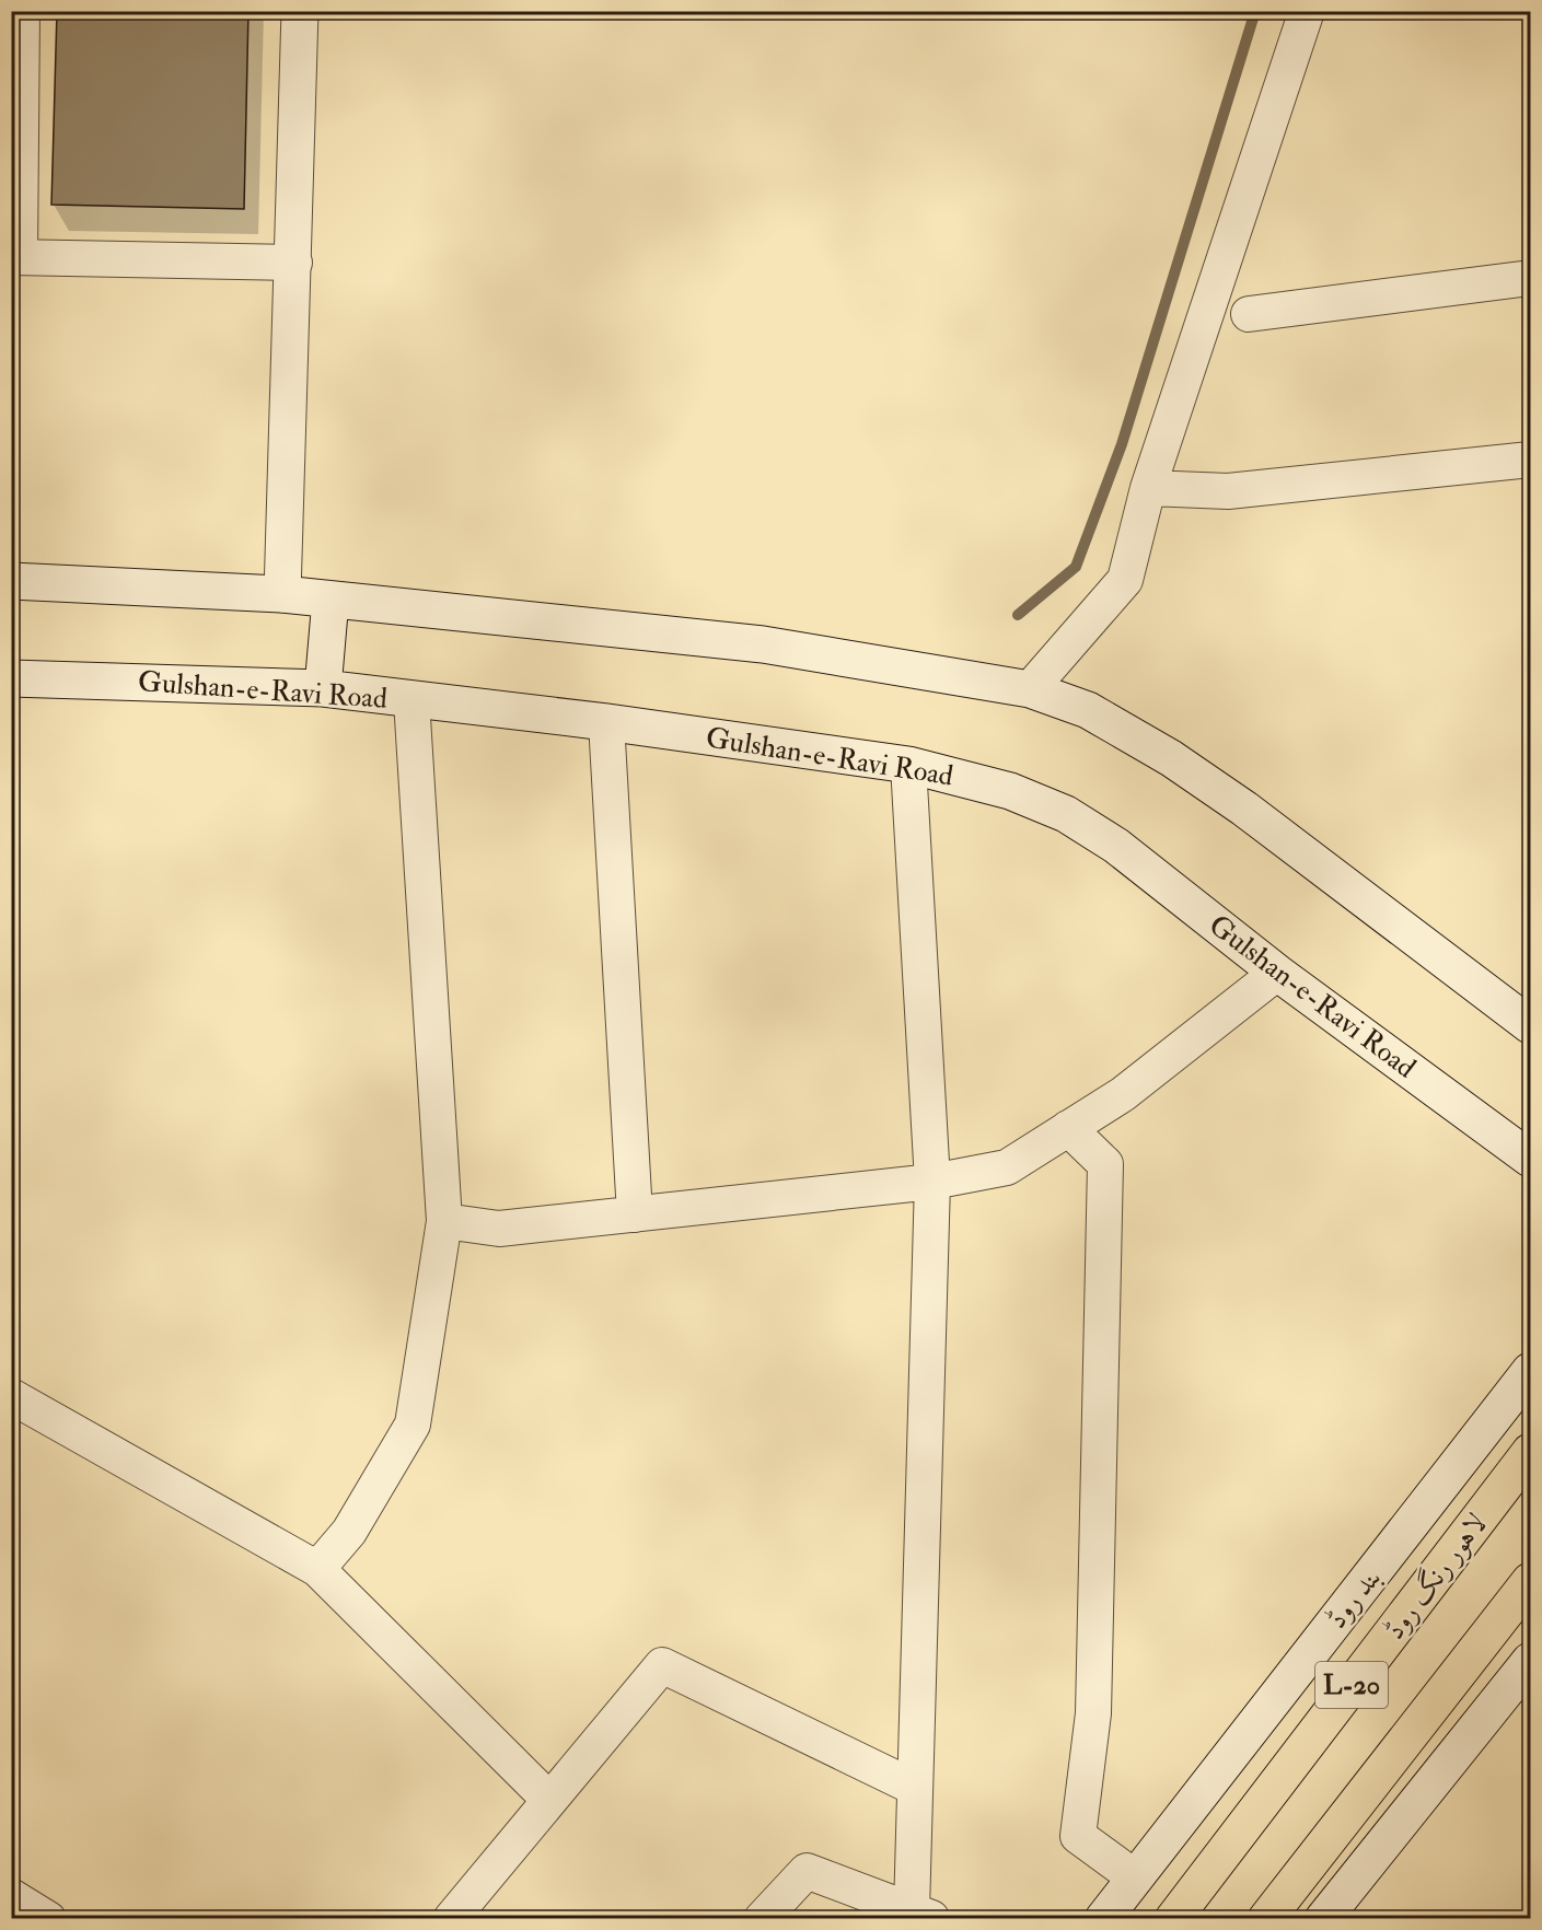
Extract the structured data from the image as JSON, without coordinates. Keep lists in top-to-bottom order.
{
  "streets": {
    "highway": ["لاہور رنگ روڈ", "L-20"],
    "main road": ["Gulshan-e-Ravi Road", "بند روڈ"]
  }
}
